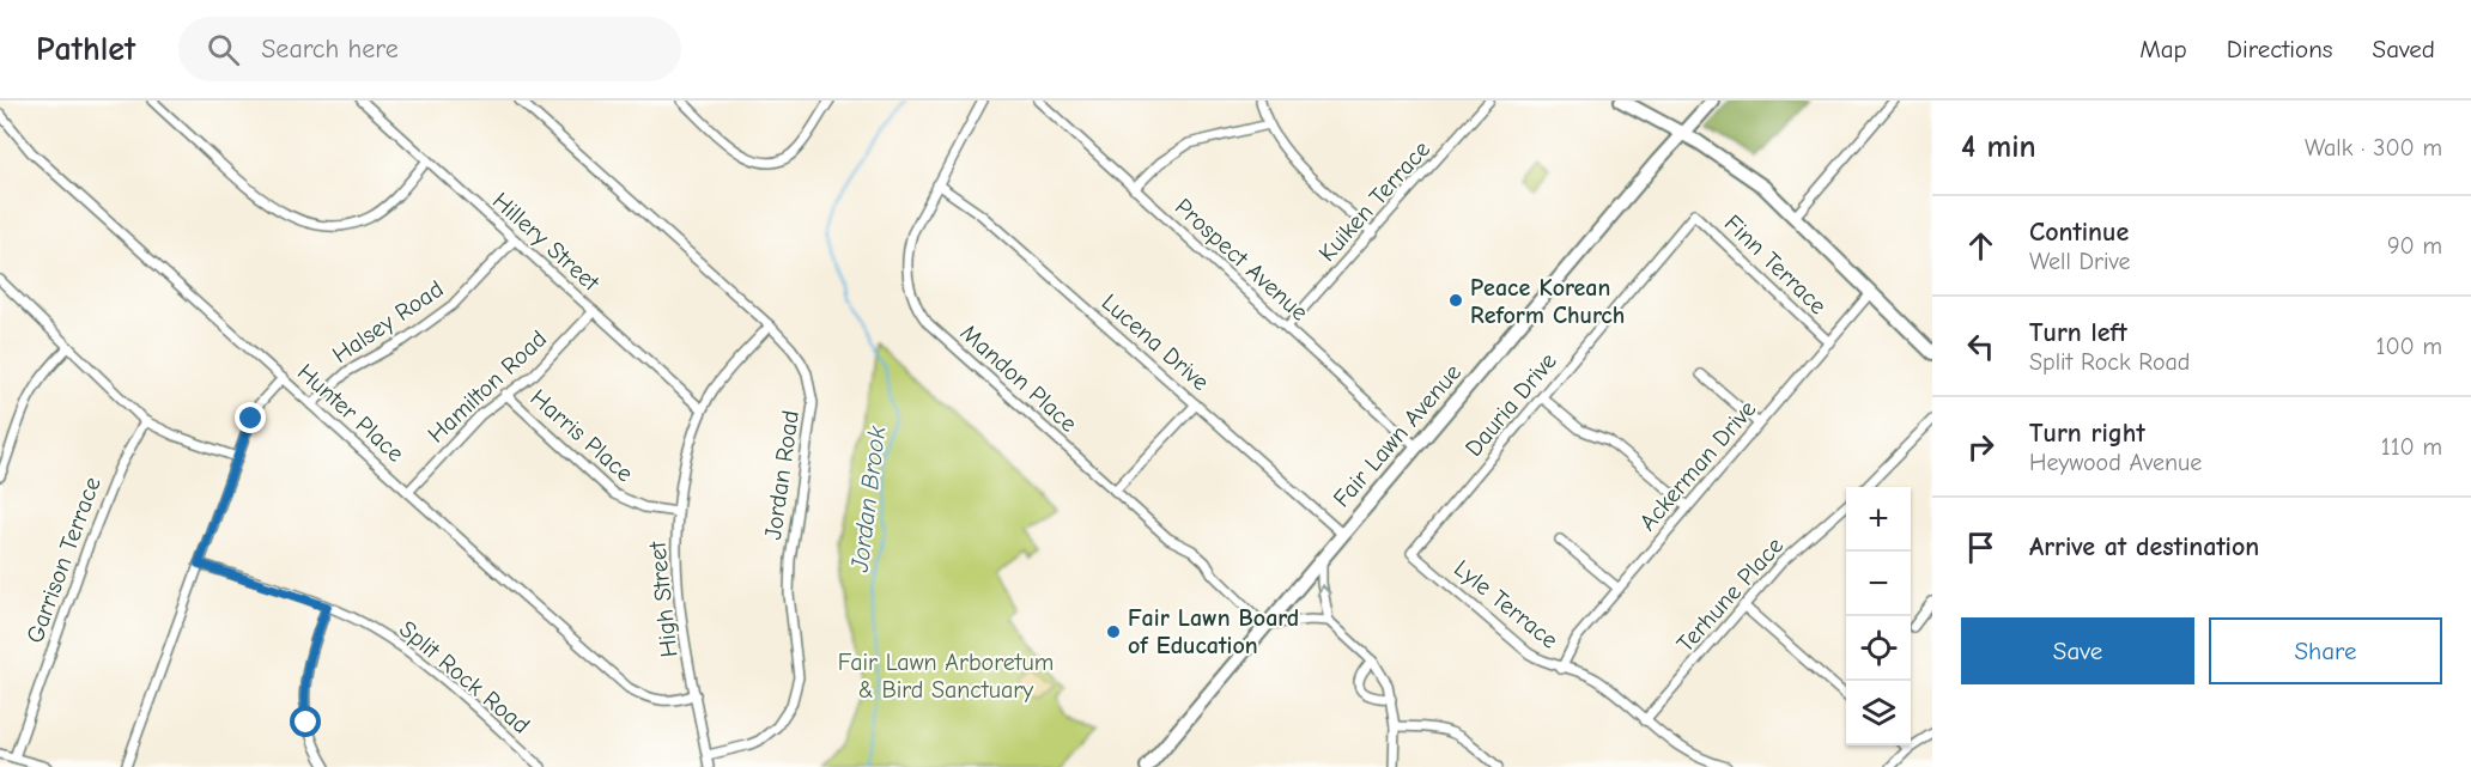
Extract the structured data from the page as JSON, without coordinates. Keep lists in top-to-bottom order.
{
  "streets": {
    "main road": ["Fair Lawn Avenue"],
    "street": [
      "Kuiken Terrace",
      "Hillery Street",
      "Prospect Avenue",
      "Finn Terrace",
      "Halsey Road",
      "Lucena Drive",
      "Mandon Place",
      "Hamilton Road",
      "Dauria Drive",
      "Hunter Place",
      "Harris Place",
      "Ackerman Drive",
      "Jordan Road",
      "Garrison Terrace",
      "Terhune Place",
      "High Street",
      "Lyle Terrace",
      "Split Rock Road"
    ]
  },
  "crossings": [
    ["Kuiken Terrace", "Prospect Avenue"],
    ["Hillery Street", "Halsey Road"],
    ["Hillery Street", "Hamilton Road"],
    ["Hillery Street", "High Street"],
    ["Prospect Avenue", "Fair Lawn Avenue"],
    ["Finn Terrace", "Dauria Drive"],
    ["Finn Terrace", "Ackerman Drive"],
    ["Halsey Road", "Hunter Place"],
    ["Lucena Drive", "Mandon Place"],
    ["Lucena Drive", "Fair Lawn Avenue"],
    ["Mandon Place", "Fair Lawn Avenue"],
    ["Hamilton Road", "Hunter Place"],
    ["Hamilton Road", "Harris Place"],
    ["Dauria Drive", "Lyle Terrace"],
    ["Hunter Place", "High Street"],
    ["Harris Place", "High Street"],
    ["Ackerman Drive", "Lyle Terrace"],
    ["Jordan Road", "High Street"],
    ["Terhune Place", "Lyle Terrace"]
  ],
  "water": ["Jordan Brook"],
  "parks": ["Fair Lawn Arboretum & Bird Sanctuary"],
  "places": ["Peace Korean Reform Church", "Fair Lawn Board of Education"],
  "page": {
    "header": "Pathlet",
    "search": "Search here",
    "nav": ["Map", "Directions", "Saved"],
    "heading": ["4 min", "Walk · 300 m"],
    "list": [
      ["Continue", "Well Drive", "90 m"],
      ["Turn left", "Split Rock Road", "100 m"],
      ["Turn right", "Heywood Avenue", "110 m"],
      "Arrive at destination"
    ],
    "map_buttons": ["+", "−"],
    "buttons": ["Save", "Share"]
  }
}
